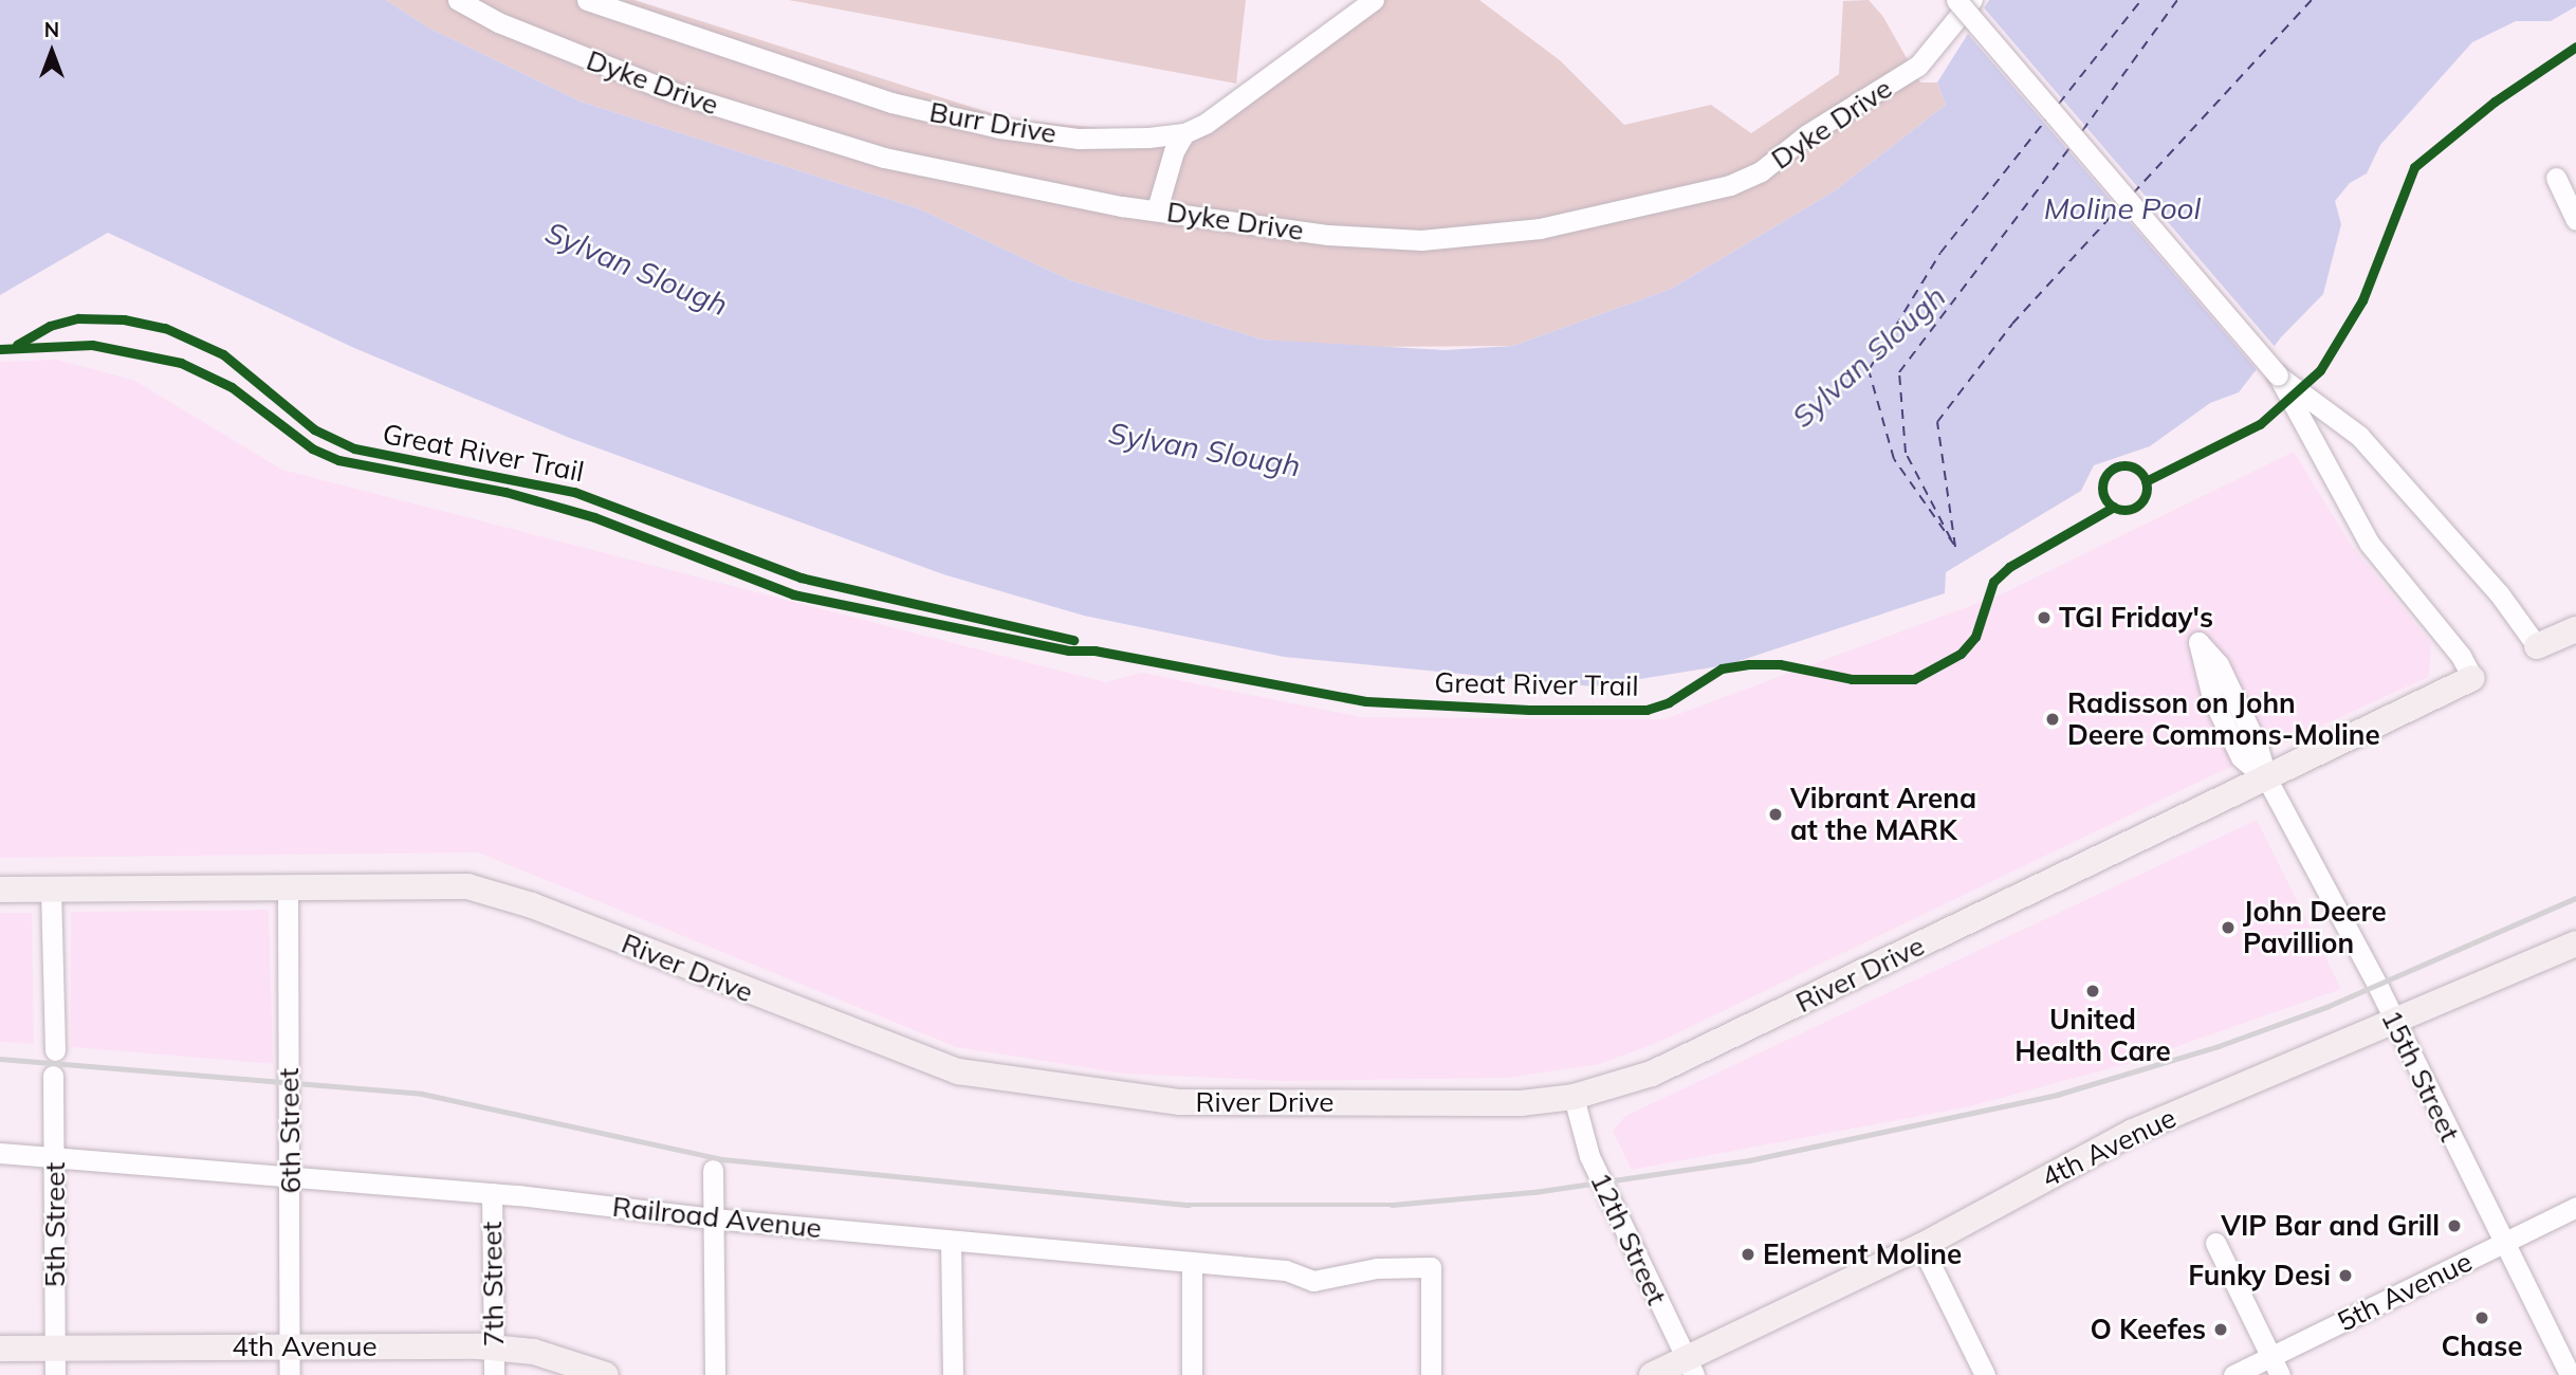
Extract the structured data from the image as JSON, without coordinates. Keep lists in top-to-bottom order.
{
  "streets": {
    "main road": ["River Drive", "4th Avenue"],
    "street": [
      "Dyke Drive",
      "Burr Drive",
      "15th Street",
      "6th Street",
      "Railroad Avenue",
      "5th Street",
      "12th Street",
      "7th Street",
      "5th Avenue"
    ],
    "cycle path": ["Great River Trail"]
  },
  "crossings": [
    ["River Drive", "15th Street"],
    ["River Drive", "6th Street"],
    ["River Drive", "12th Street"],
    ["15th Street", "4th Avenue"],
    ["15th Street", "5th Avenue"],
    ["6th Street", "4th Avenue"],
    ["6th Street", "Railroad Avenue"],
    ["4th Avenue", "5th Street"],
    ["4th Avenue", "12th Street"],
    ["4th Avenue", "7th Street"],
    ["Railroad Avenue", "5th Street"],
    ["Railroad Avenue", "7th Street"]
  ],
  "water": ["Moline Pool", "Sylvan Slough"],
  "places": [
    "TGI Friday's",
    "Radisson on John Deere Commons-Moline",
    "Vibrant Arena at the MARK",
    "John Deere Pavillion",
    "United Health Care",
    "VIP Bar and Grill",
    "Element Moline",
    "Funky Desi",
    "Chase",
    "O Keefes"
  ],
  "north": "top"
}
